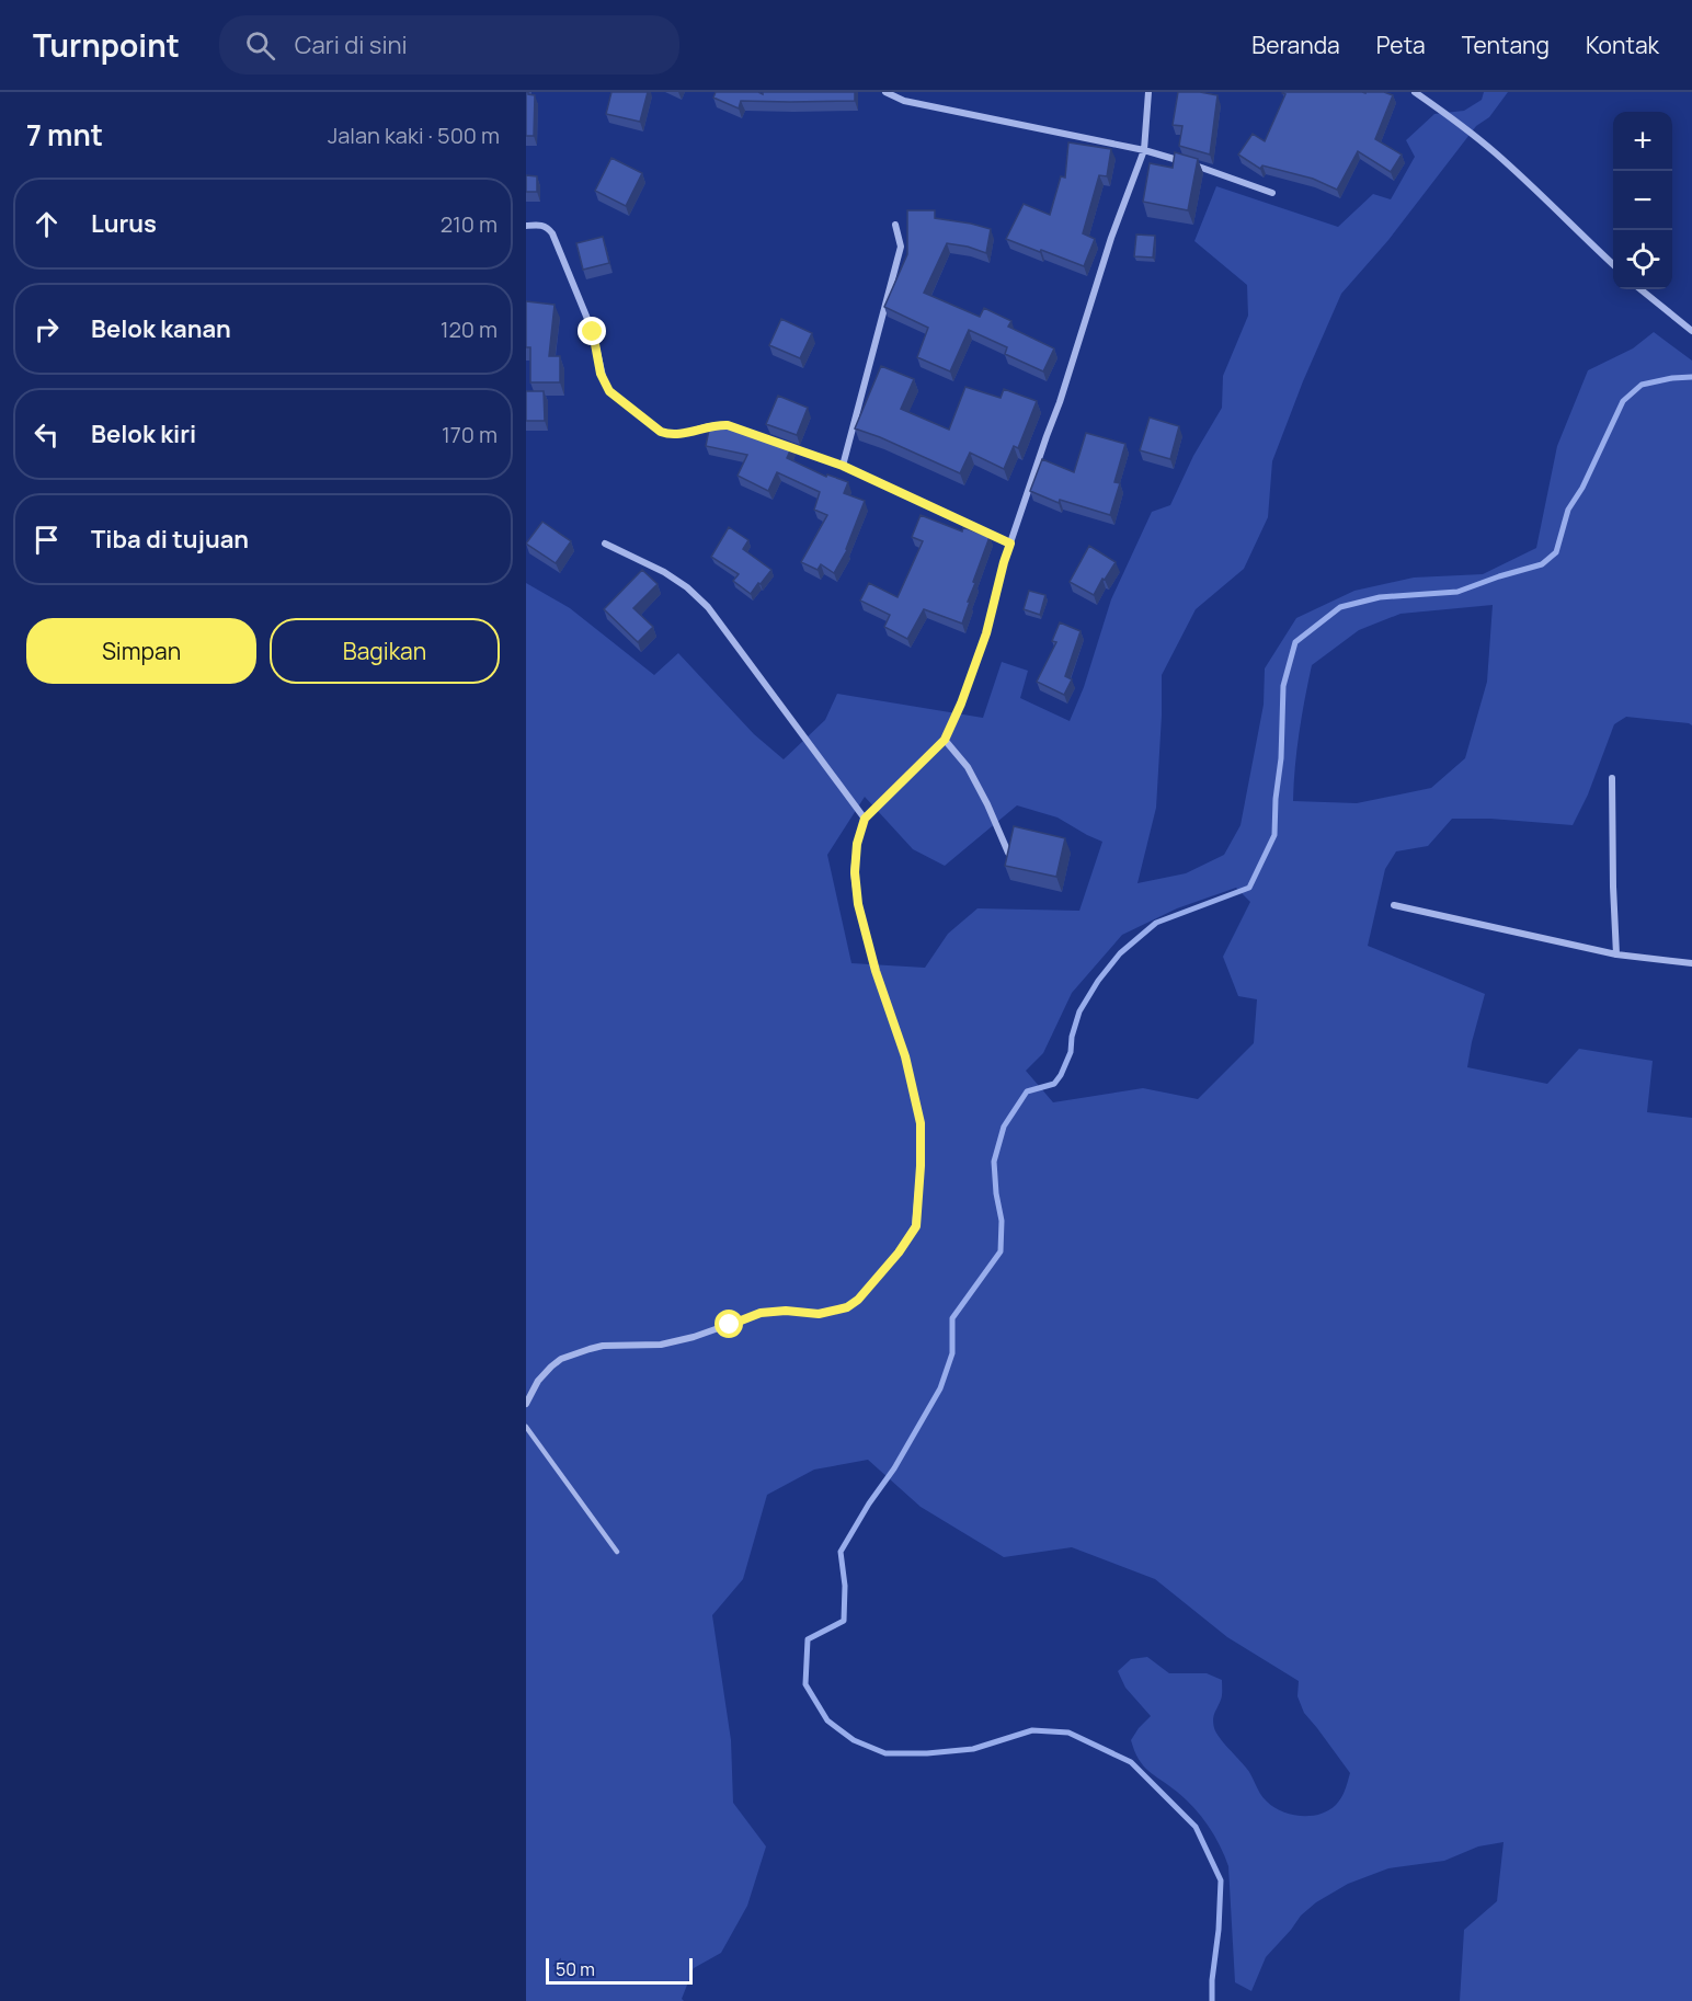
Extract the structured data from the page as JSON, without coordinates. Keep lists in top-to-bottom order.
{
  "scale_bar": "50 m",
  "page": {
    "header": "Turnpoint",
    "search": "Cari di sini",
    "nav": [
      "Beranda",
      "Peta",
      "Tentang",
      "Kontak"
    ],
    "heading": ["7 mnt", "Jalan kaki · 500 m"],
    "map_buttons": ["+", "−"],
    "list": [
      ["Lurus", "210 m"],
      ["Belok kanan", "120 m"],
      ["Belok kiri", "170 m"],
      "Tiba di tujuan"
    ],
    "buttons": ["Simpan", "Bagikan"],
    "scale": "50 m"
  }
}
